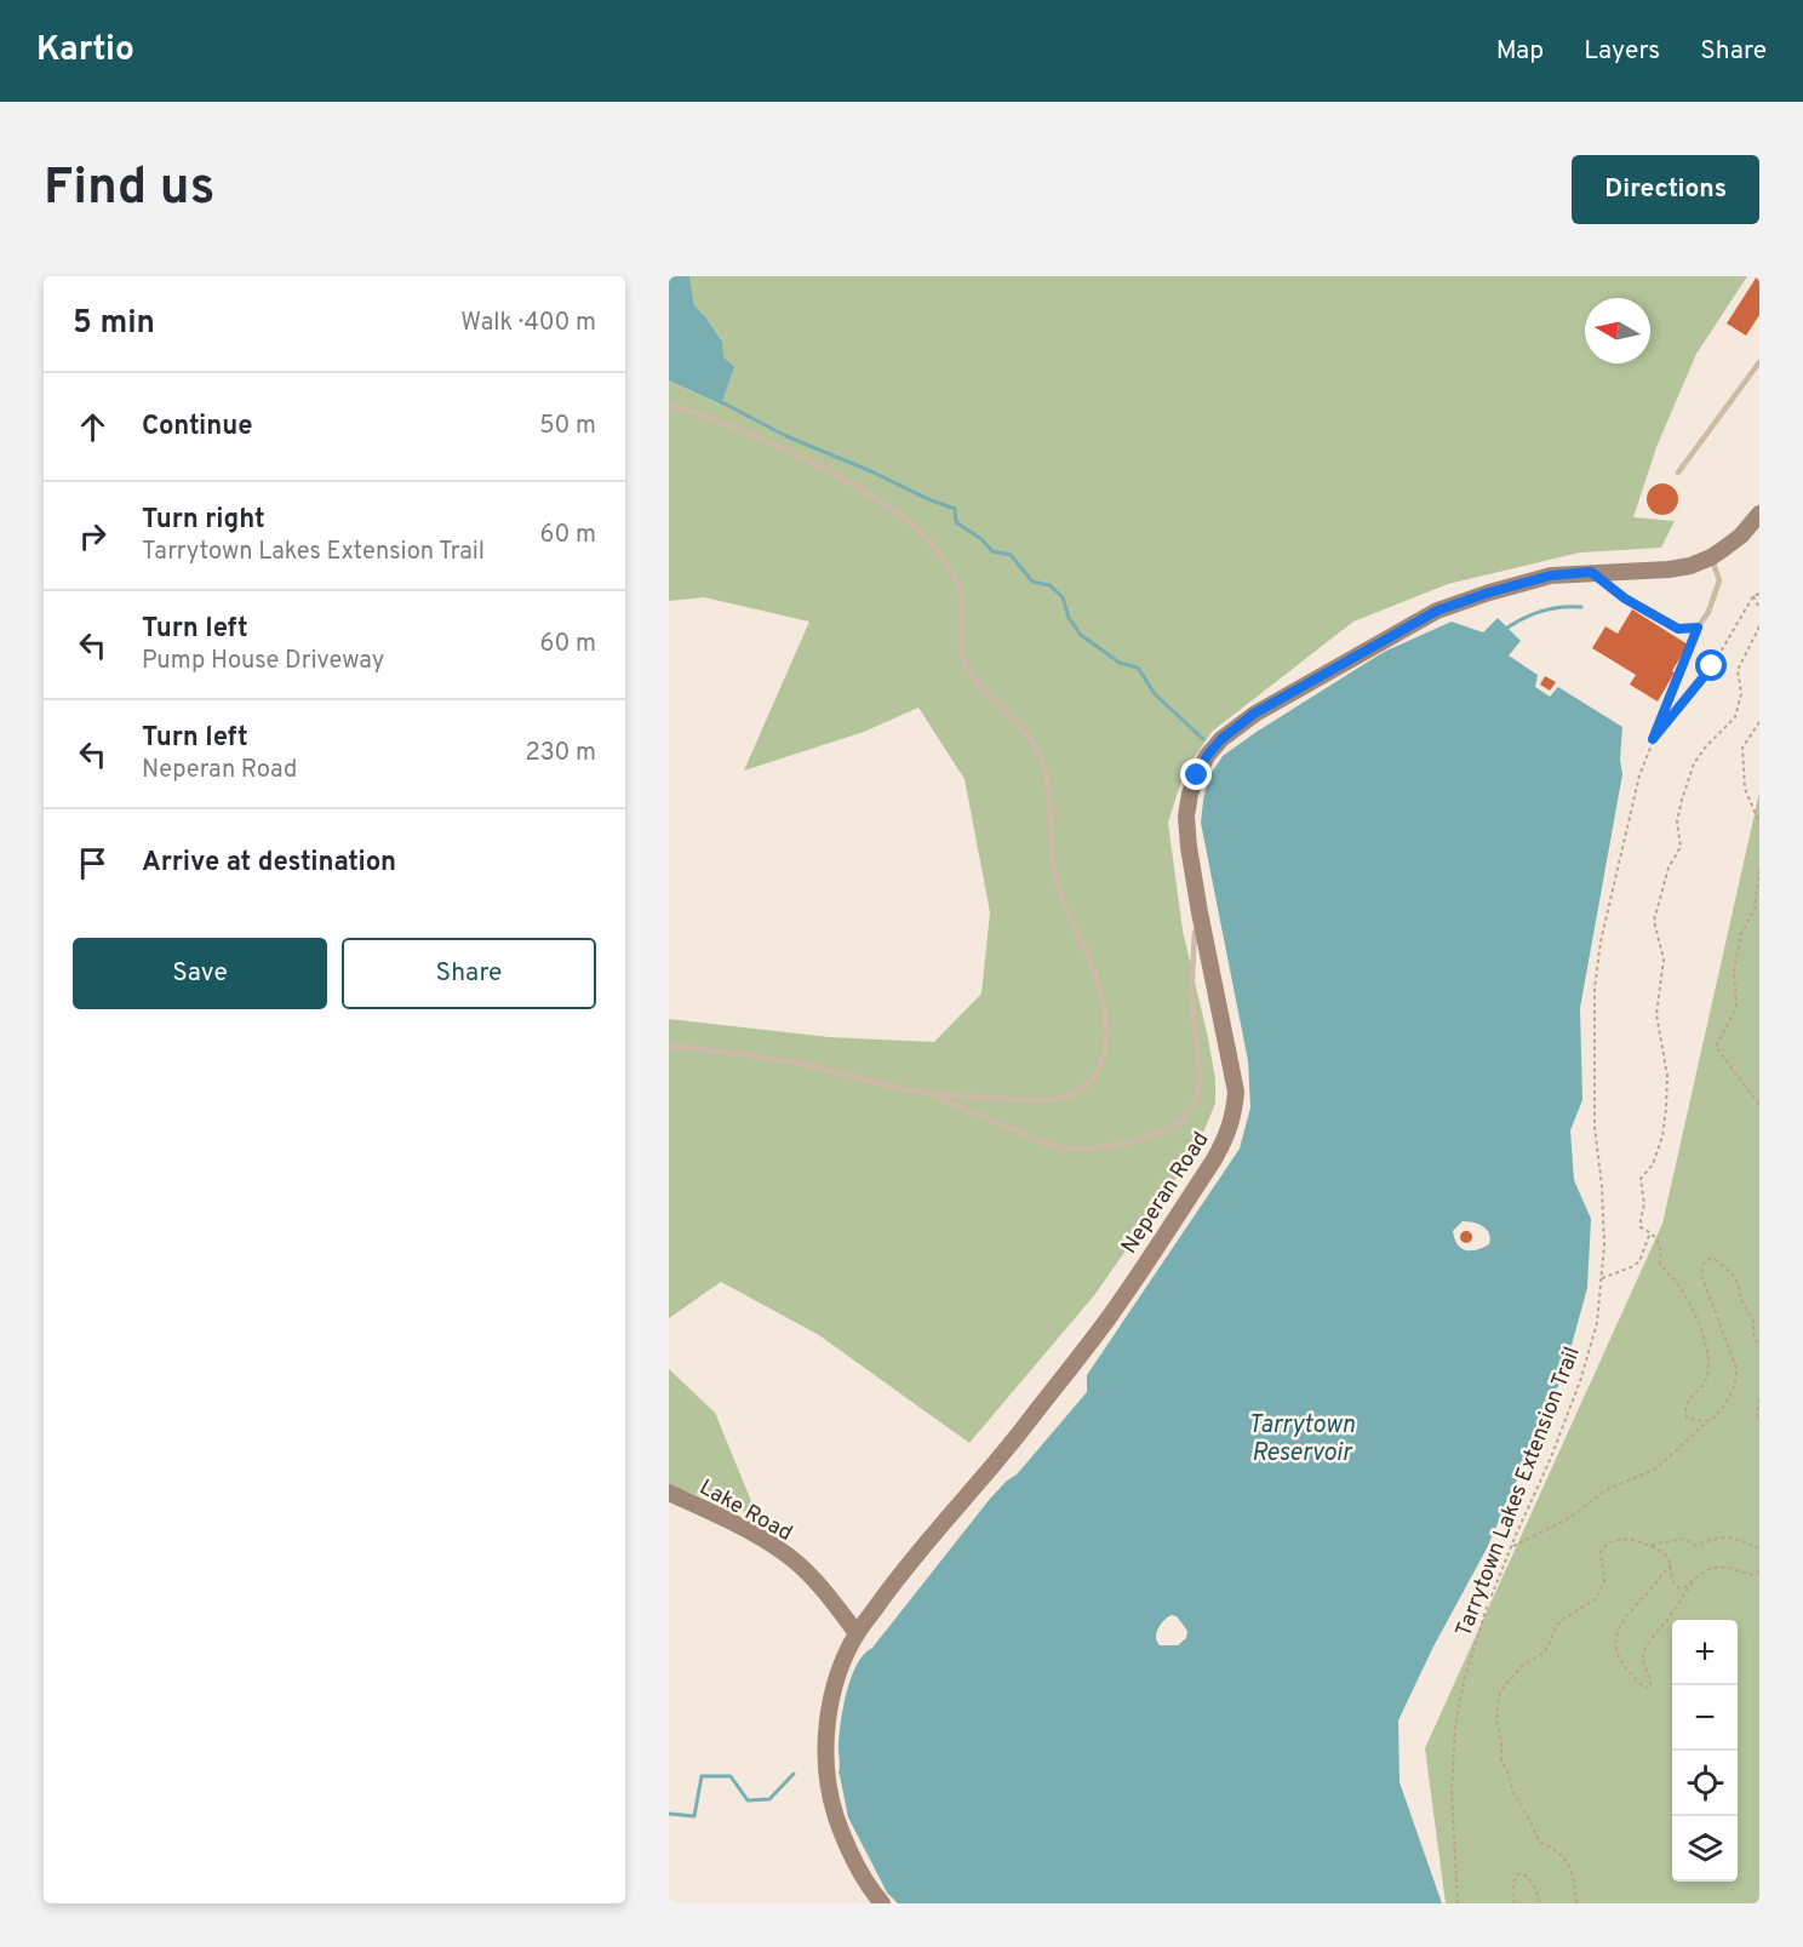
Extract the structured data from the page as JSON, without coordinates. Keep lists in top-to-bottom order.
{
  "streets": {
    "street": ["Neperan Road", "Lake Road"],
    "path": ["Tarrytown Lakes Extension Trail"]
  },
  "crossings": [
    ["Neperan Road", "Lake Road"]
  ],
  "water": ["Tarrytown Reservoir"],
  "north": "left",
  "page": {
    "header": "Kartio",
    "nav": ["Map", "Layers", "Share"],
    "buttons": [
      "Directions",
      ["Save", "Share"]
    ],
    "title": "Find us",
    "heading": ["5 min", "Walk · 400 m"],
    "list": [
      ["Continue", "50 m"],
      ["Turn right", "Tarrytown Lakes Extension Trail", "60 m"],
      ["Turn left", "Pump House Driveway", "60 m"],
      ["Turn left", "Neperan Road", "230 m"],
      "Arrive at destination"
    ],
    "map_buttons": ["+", "−"]
  }
}
